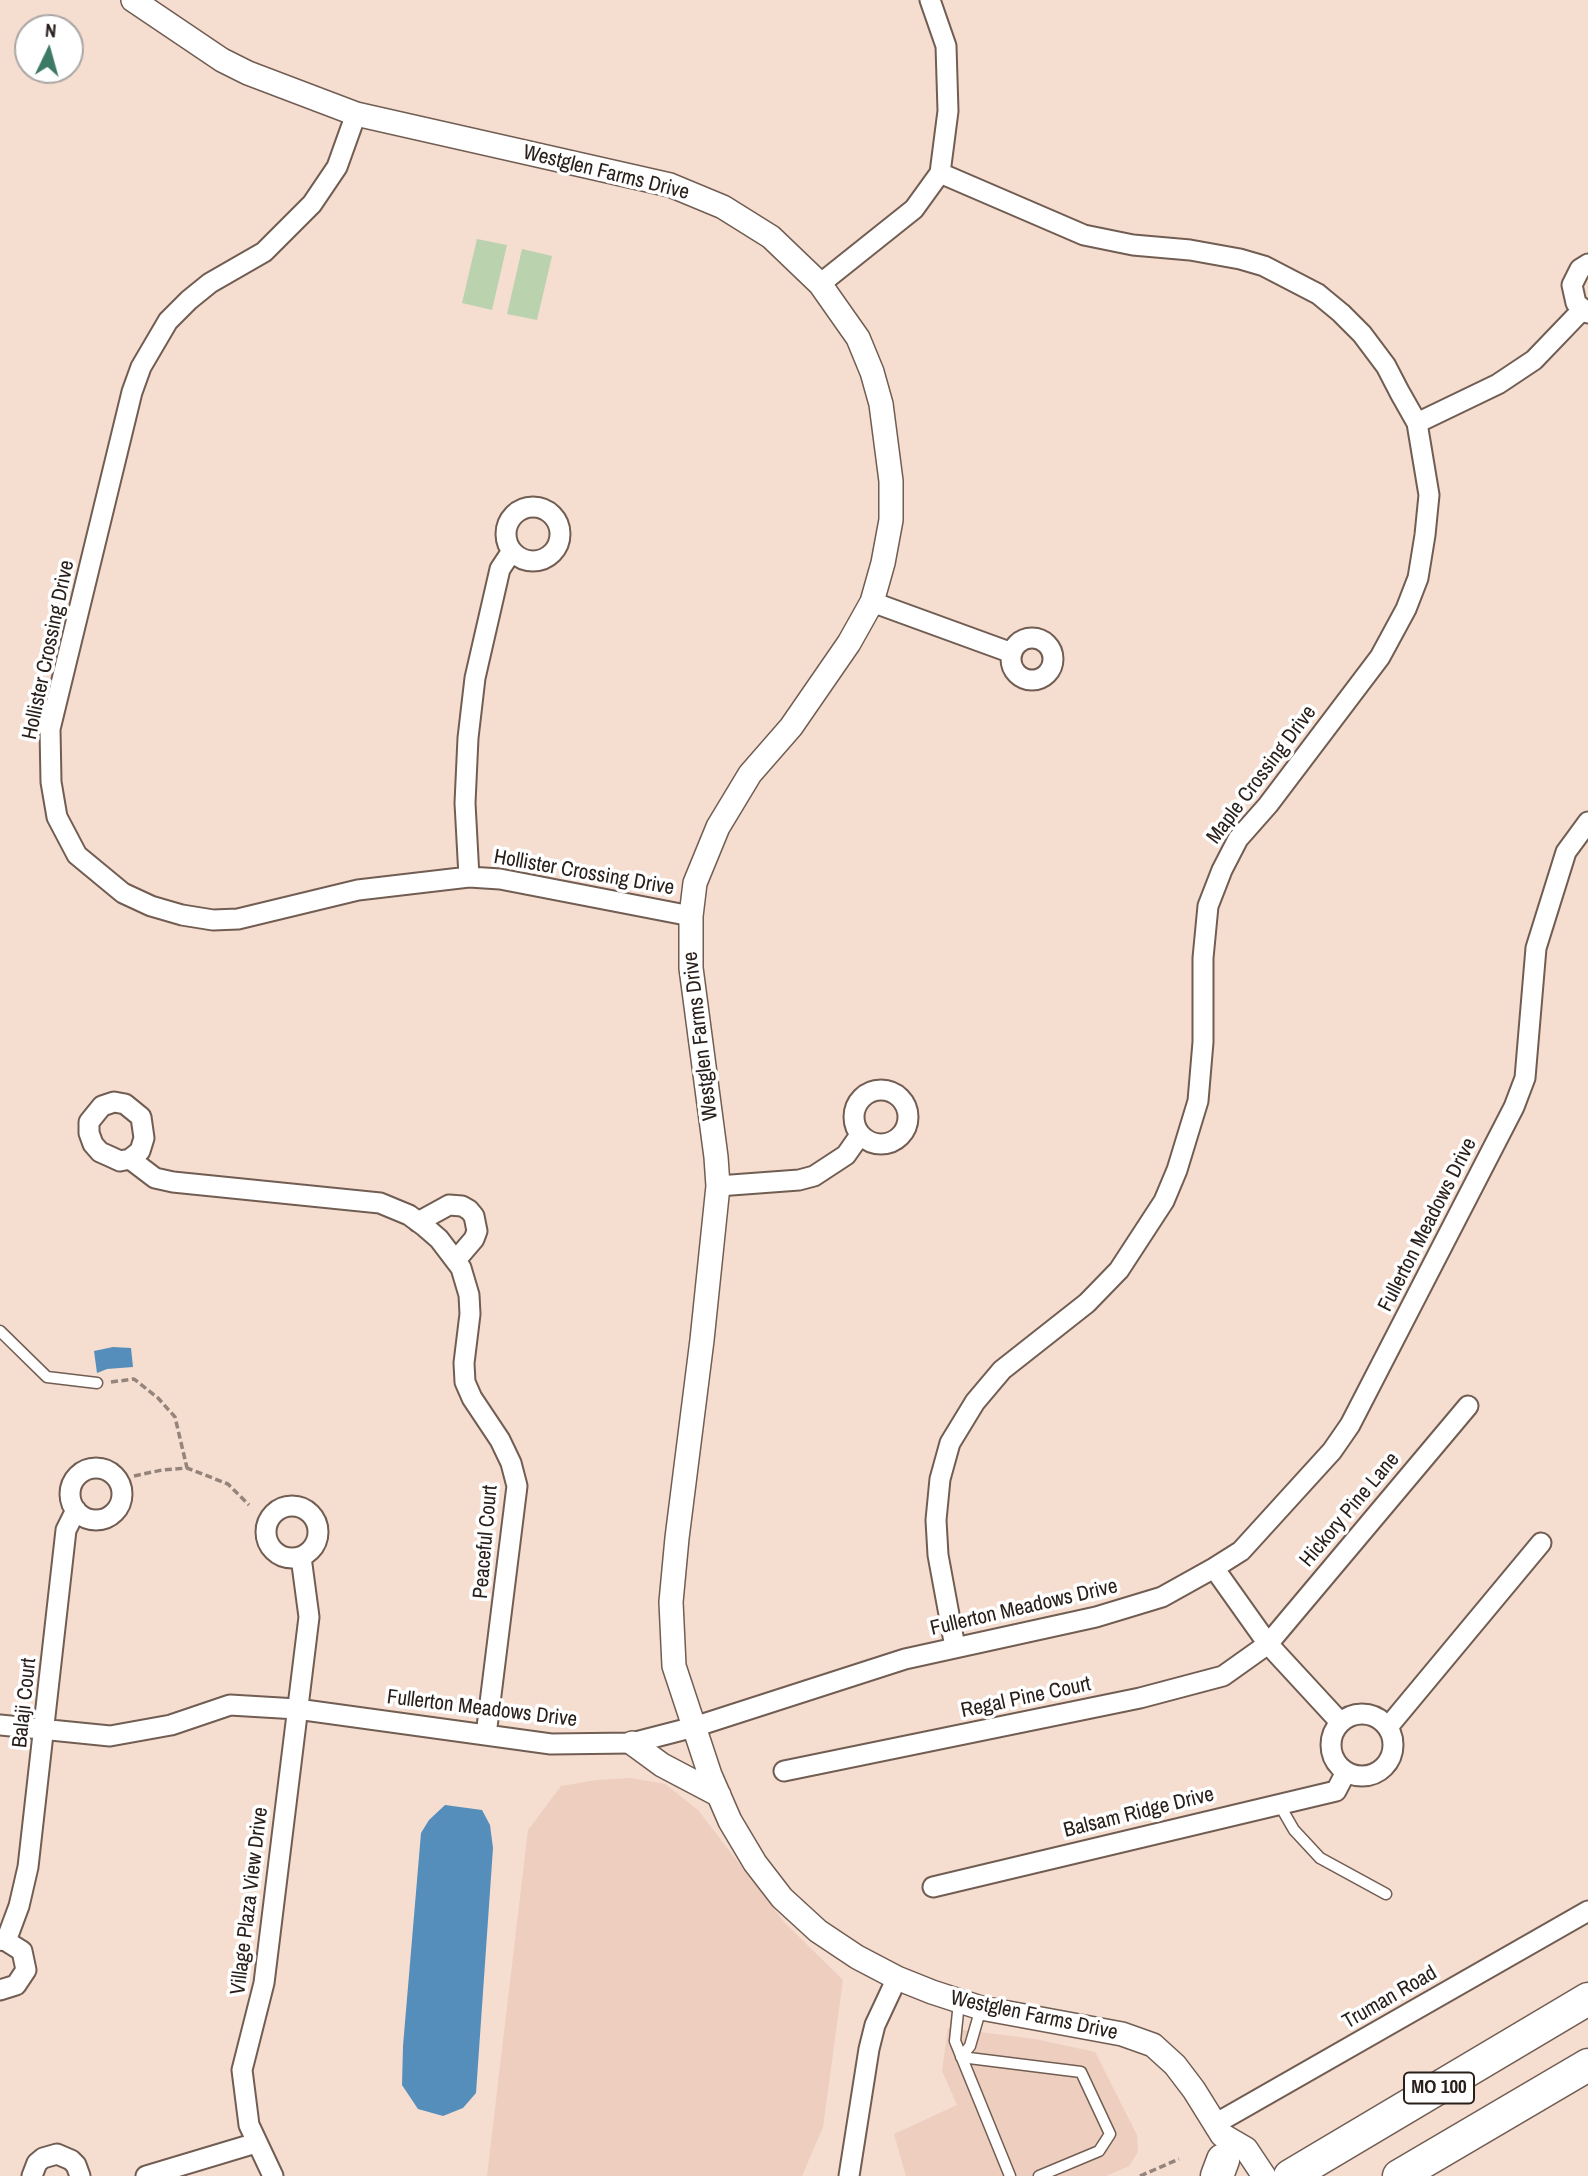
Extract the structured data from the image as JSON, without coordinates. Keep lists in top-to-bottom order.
{
  "streets": {
    "highway": ["MO 100"],
    "street": [
      "Westglen Farms Drive",
      "Hollister Crossing Drive",
      "Maple Crossing Drive",
      "Fullerton Meadows Drive",
      "Hickory Pine Lane",
      "Peaceful Court",
      "Regal Pine Court",
      "Balaji Court",
      "Balsam Ridge Drive",
      "Village Plaza View Drive",
      "Truman Road"
    ]
  },
  "crossings": [
    ["Westglen Farms Drive", "Hollister Crossing Drive"],
    ["Westglen Farms Drive", "Fullerton Meadows Drive"],
    ["Westglen Farms Drive", "Truman Road"],
    ["Maple Crossing Drive", "Fullerton Meadows Drive"],
    ["Fullerton Meadows Drive", "Peaceful Court"],
    ["Fullerton Meadows Drive", "Balaji Court"],
    ["Fullerton Meadows Drive", "Village Plaza View Drive"],
    ["Hickory Pine Lane", "Regal Pine Court"]
  ],
  "north": "top"
}
